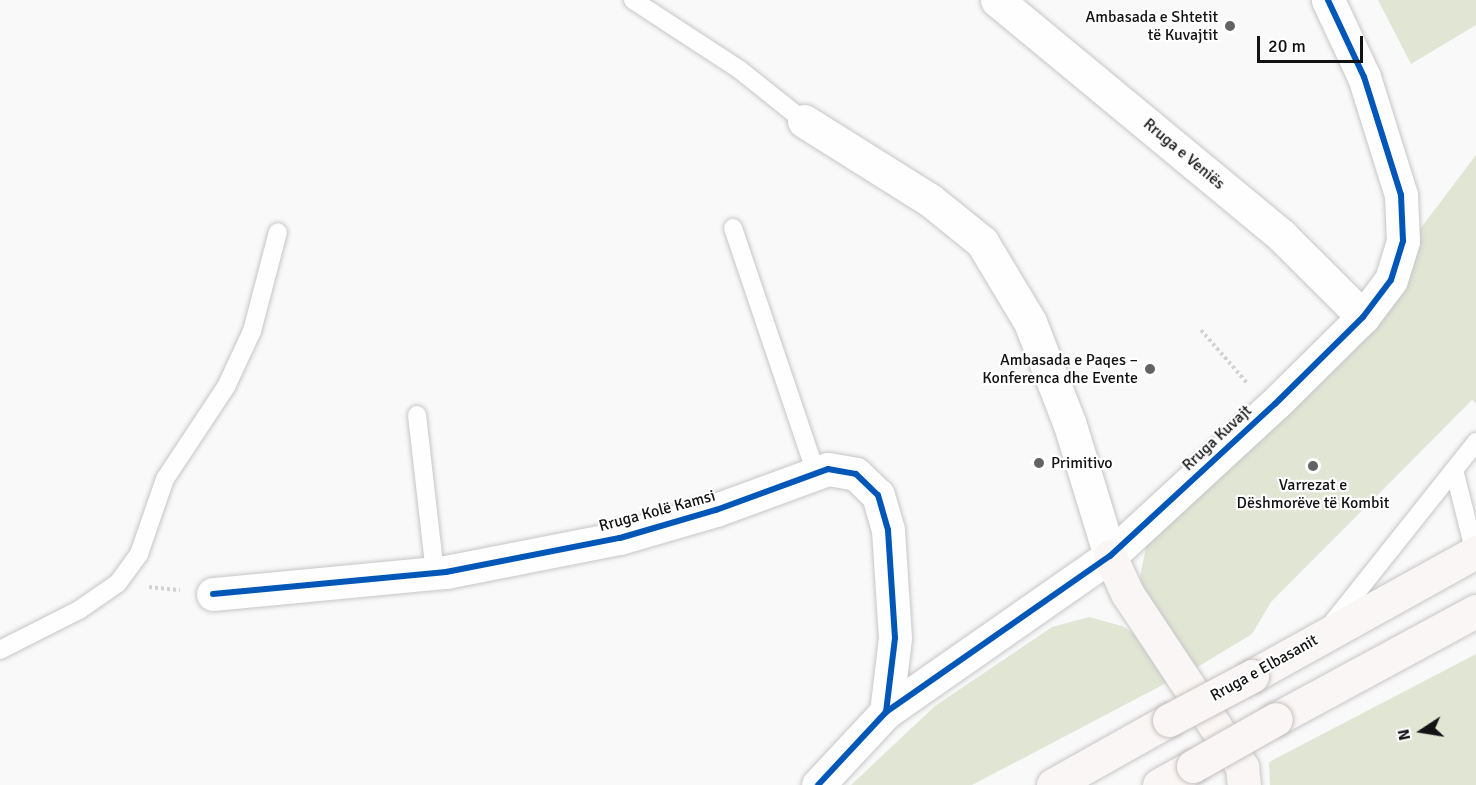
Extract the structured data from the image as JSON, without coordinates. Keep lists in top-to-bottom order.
{
  "streets": {
    "main road": ["Rruga e Elbasanit"],
    "street": ["Rruga e Veniës", "Rruga Kuvajt", "Rruga Kolë Kamsi"]
  },
  "crossings": [
    ["Rruga e Veniës", "Rruga Kuvajt"],
    ["Rruga Kuvajt", "Rruga Kolë Kamsi"]
  ],
  "places": [
    "Ambasada e Shtetit të Kuvajtit",
    "Ambasada e Paqes – Konferenca dhe Evente",
    "Primitivo",
    "Varrezat e Dëshmorëve të Kombit"
  ],
  "scale_bar": "20 m",
  "north": "left"
}
